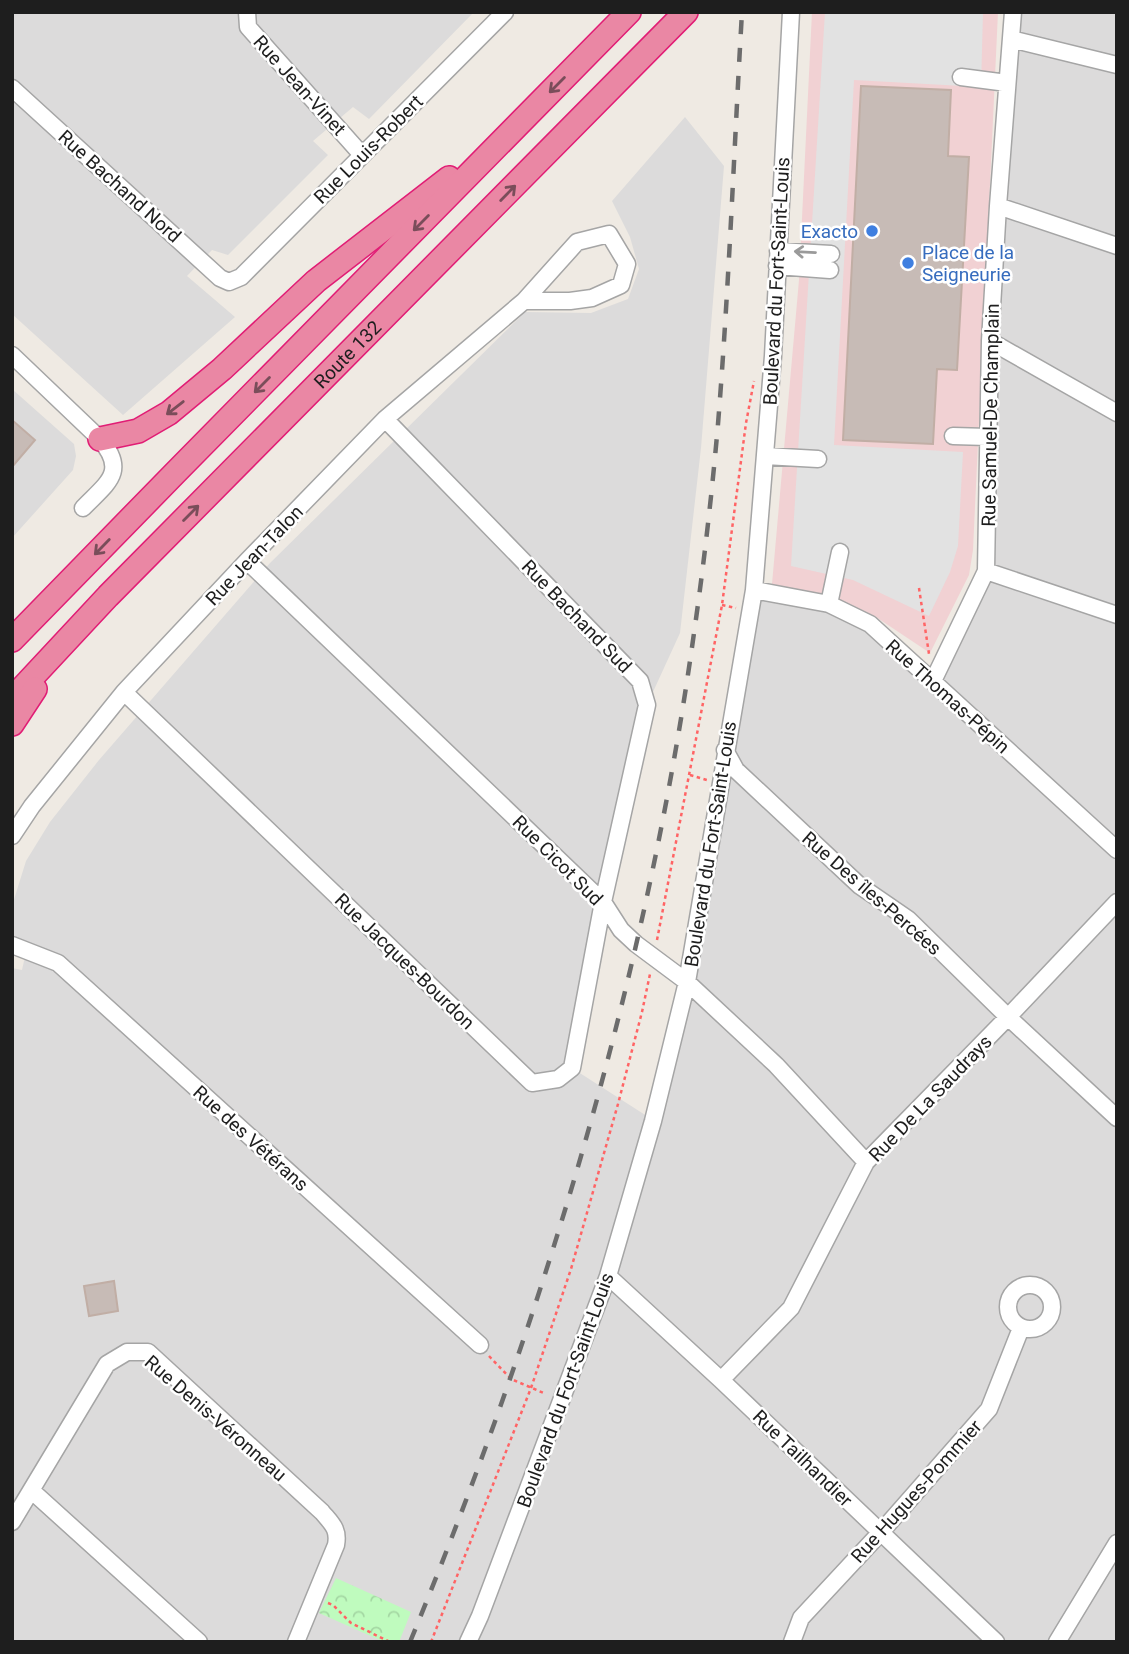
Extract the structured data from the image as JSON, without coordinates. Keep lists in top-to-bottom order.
{
  "streets": {
    "highway": ["Route 132"],
    "street": [
      "Rue Jean-Vinet",
      "Rue Louis-Robert",
      "Rue Bachand Nord",
      "Boulevard du Fort-Saint-Louis",
      "Rue Samuel-De Champlain",
      "Rue Jean-Talon",
      "Rue Bachand Sud",
      "Rue Thomas-Pépin",
      "Rue Cicot Sud",
      "Rue Des îles-Percées",
      "Rue Jacques-Bourdon",
      "Rue De La Saudrays",
      "Rue des Vétérans",
      "Rue Denis-Véronneau",
      "Rue Tailhandier",
      "Rue Hugues-Pommier"
    ]
  },
  "crossings": [
    ["Rue Jean-Vinet", "Rue Louis-Robert"],
    ["Rue Louis-Robert", "Rue Bachand Nord"],
    ["Boulevard du Fort-Saint-Louis", "Rue Thomas-Pépin"],
    ["Boulevard du Fort-Saint-Louis", "Rue Cicot Sud"],
    ["Boulevard du Fort-Saint-Louis", "Rue Des îles-Percées"],
    ["Boulevard du Fort-Saint-Louis", "Rue Tailhandier"],
    ["Rue Samuel-De Champlain", "Rue Thomas-Pépin"],
    ["Rue Jean-Talon", "Rue Bachand Sud"],
    ["Rue Jean-Talon", "Rue Cicot Sud"],
    ["Rue Jean-Talon", "Rue Jacques-Bourdon"],
    ["Rue Bachand Sud", "Rue Cicot Sud"],
    ["Rue Bachand Sud", "Rue Jacques-Bourdon"],
    ["Rue Cicot Sud", "Rue Jacques-Bourdon"],
    ["Rue Cicot Sud", "Rue De La Saudrays"],
    ["Rue Des îles-Percées", "Rue De La Saudrays"],
    ["Rue De La Saudrays", "Rue Tailhandier"],
    ["Rue Tailhandier", "Rue Hugues-Pommier"]
  ],
  "places": ["Exacto", "Place de la Seigneurie"]
}
